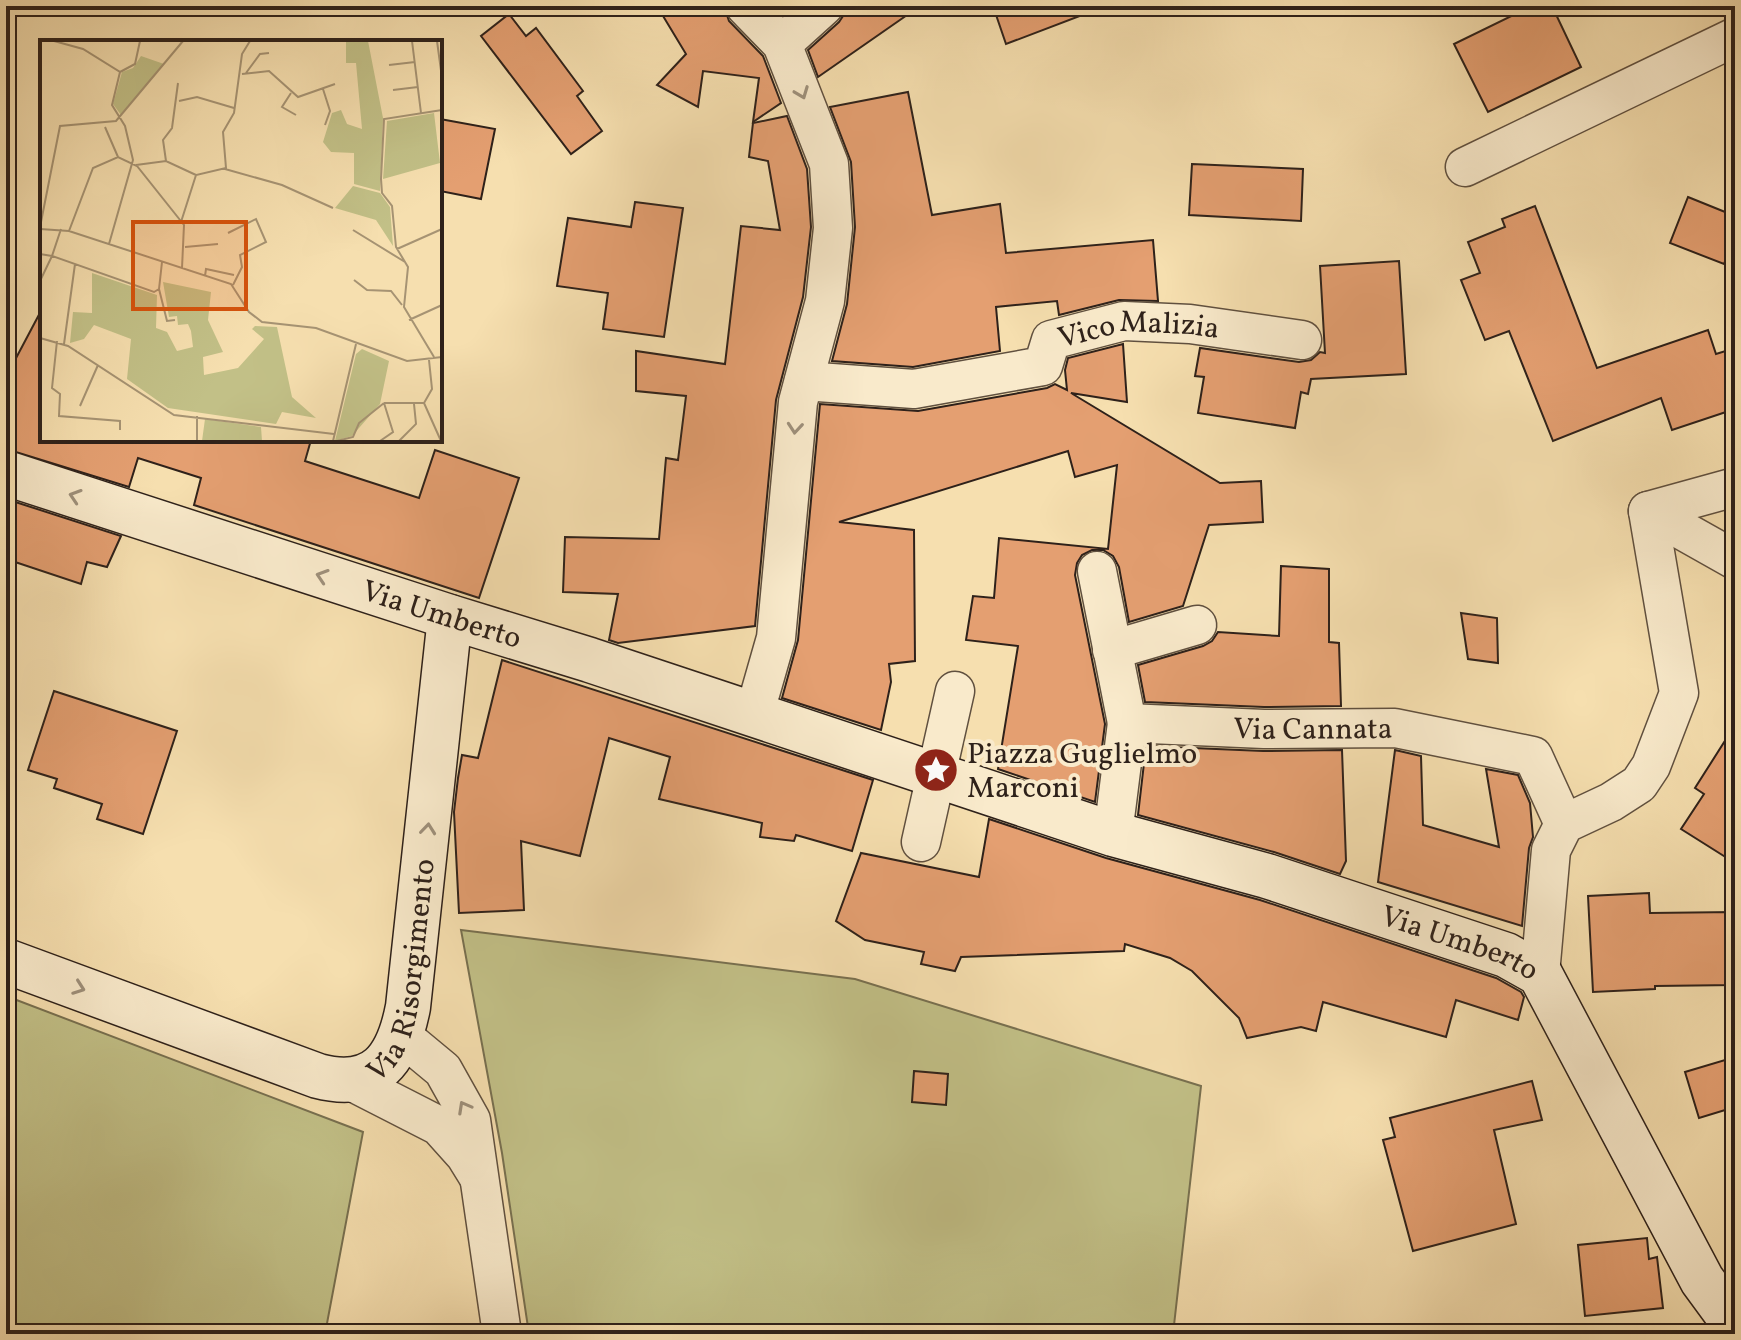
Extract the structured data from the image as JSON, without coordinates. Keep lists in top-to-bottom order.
{
  "streets": {
    "main road": ["Via Umberto", "Via Risorgimento"],
    "street": ["Vico Malizia", "Via Cannata"]
  },
  "crossings": [
    ["Via Umberto", "Via Risorgimento"]
  ],
  "places": {
    "place": ["Piazza Guglielmo Marconi"]
  }
}
